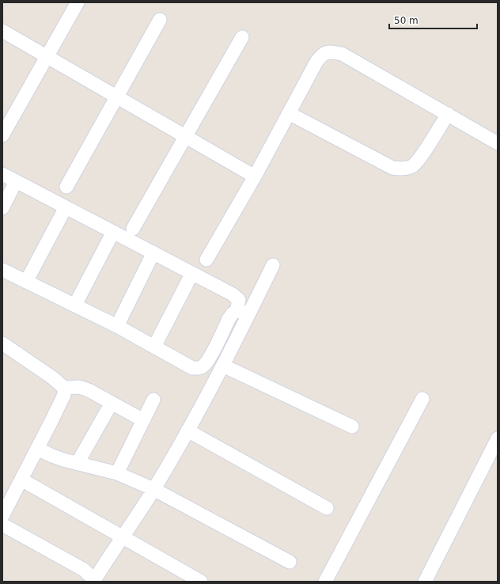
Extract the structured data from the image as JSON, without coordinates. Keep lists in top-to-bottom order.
{
  "scale_bar": "50 m"
}
